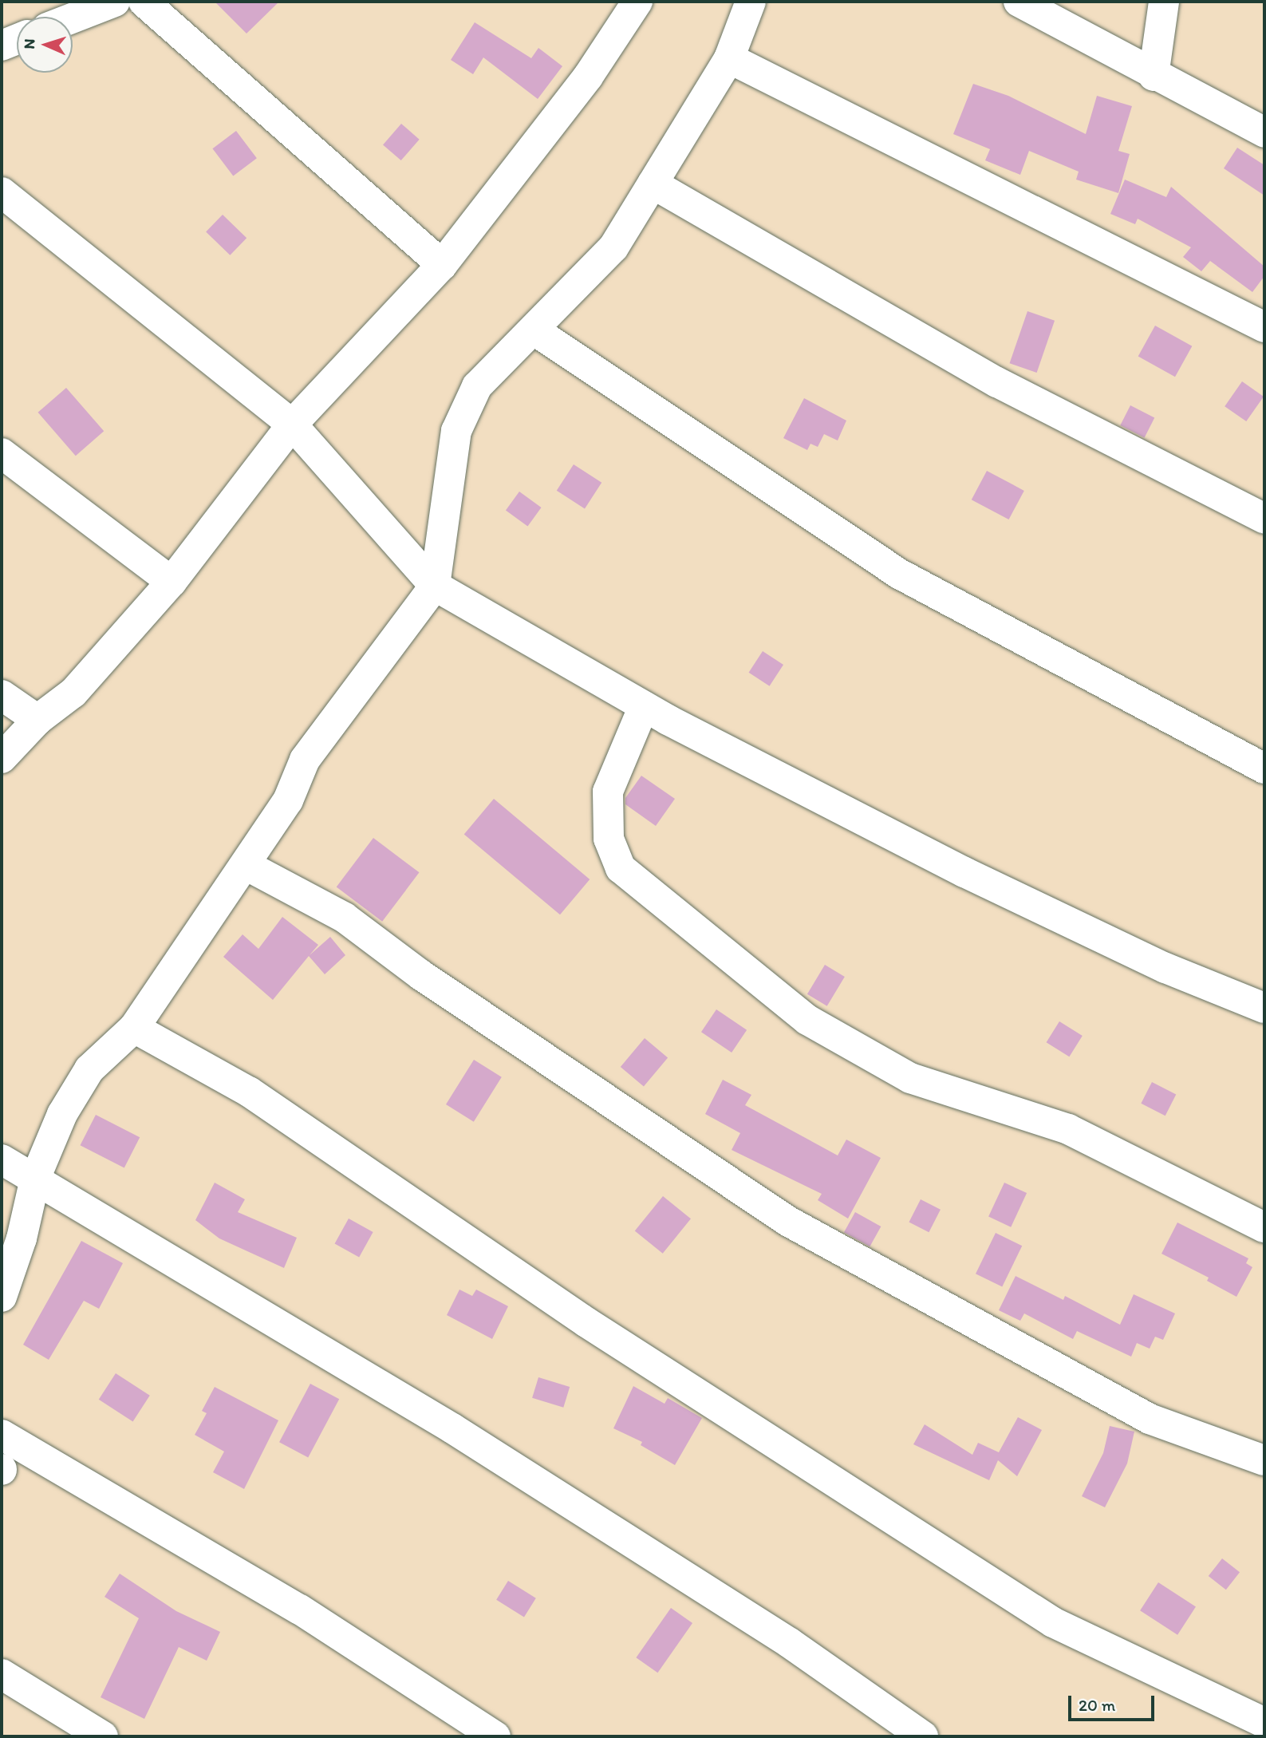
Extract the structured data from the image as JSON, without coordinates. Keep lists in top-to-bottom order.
{
  "scale_bar": "20 m",
  "north": "left"
}
